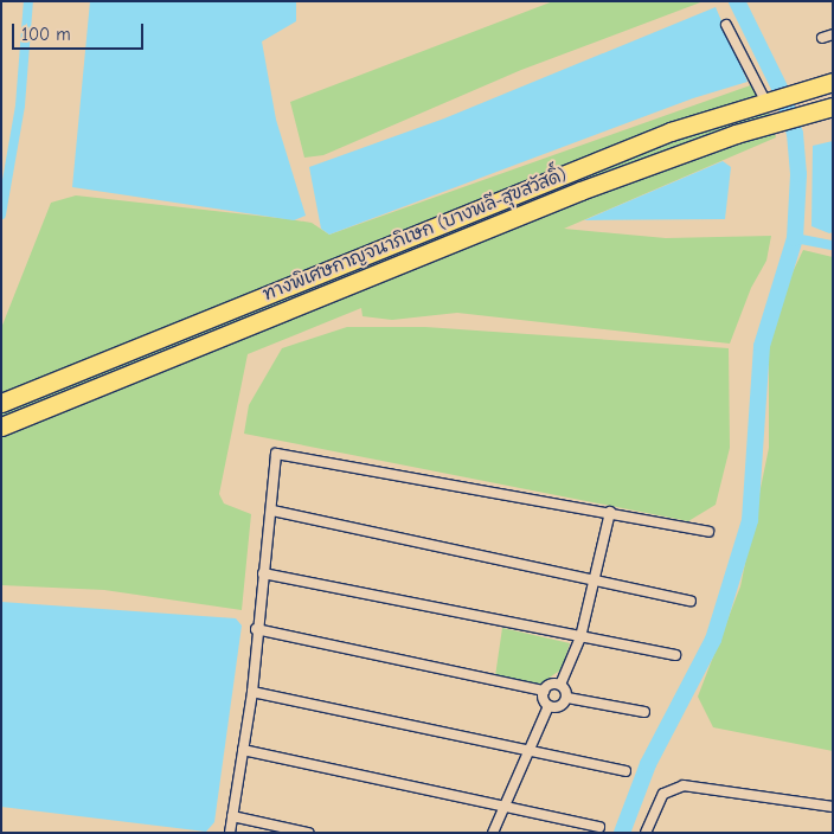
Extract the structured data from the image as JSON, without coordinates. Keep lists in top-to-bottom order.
{
  "streets": {
    "highway": ["ทางพิเศษกาญจนาภิเษก (บางพลี-สุขสวัสดิ์)"]
  },
  "scale_bar": "100 m"
}
